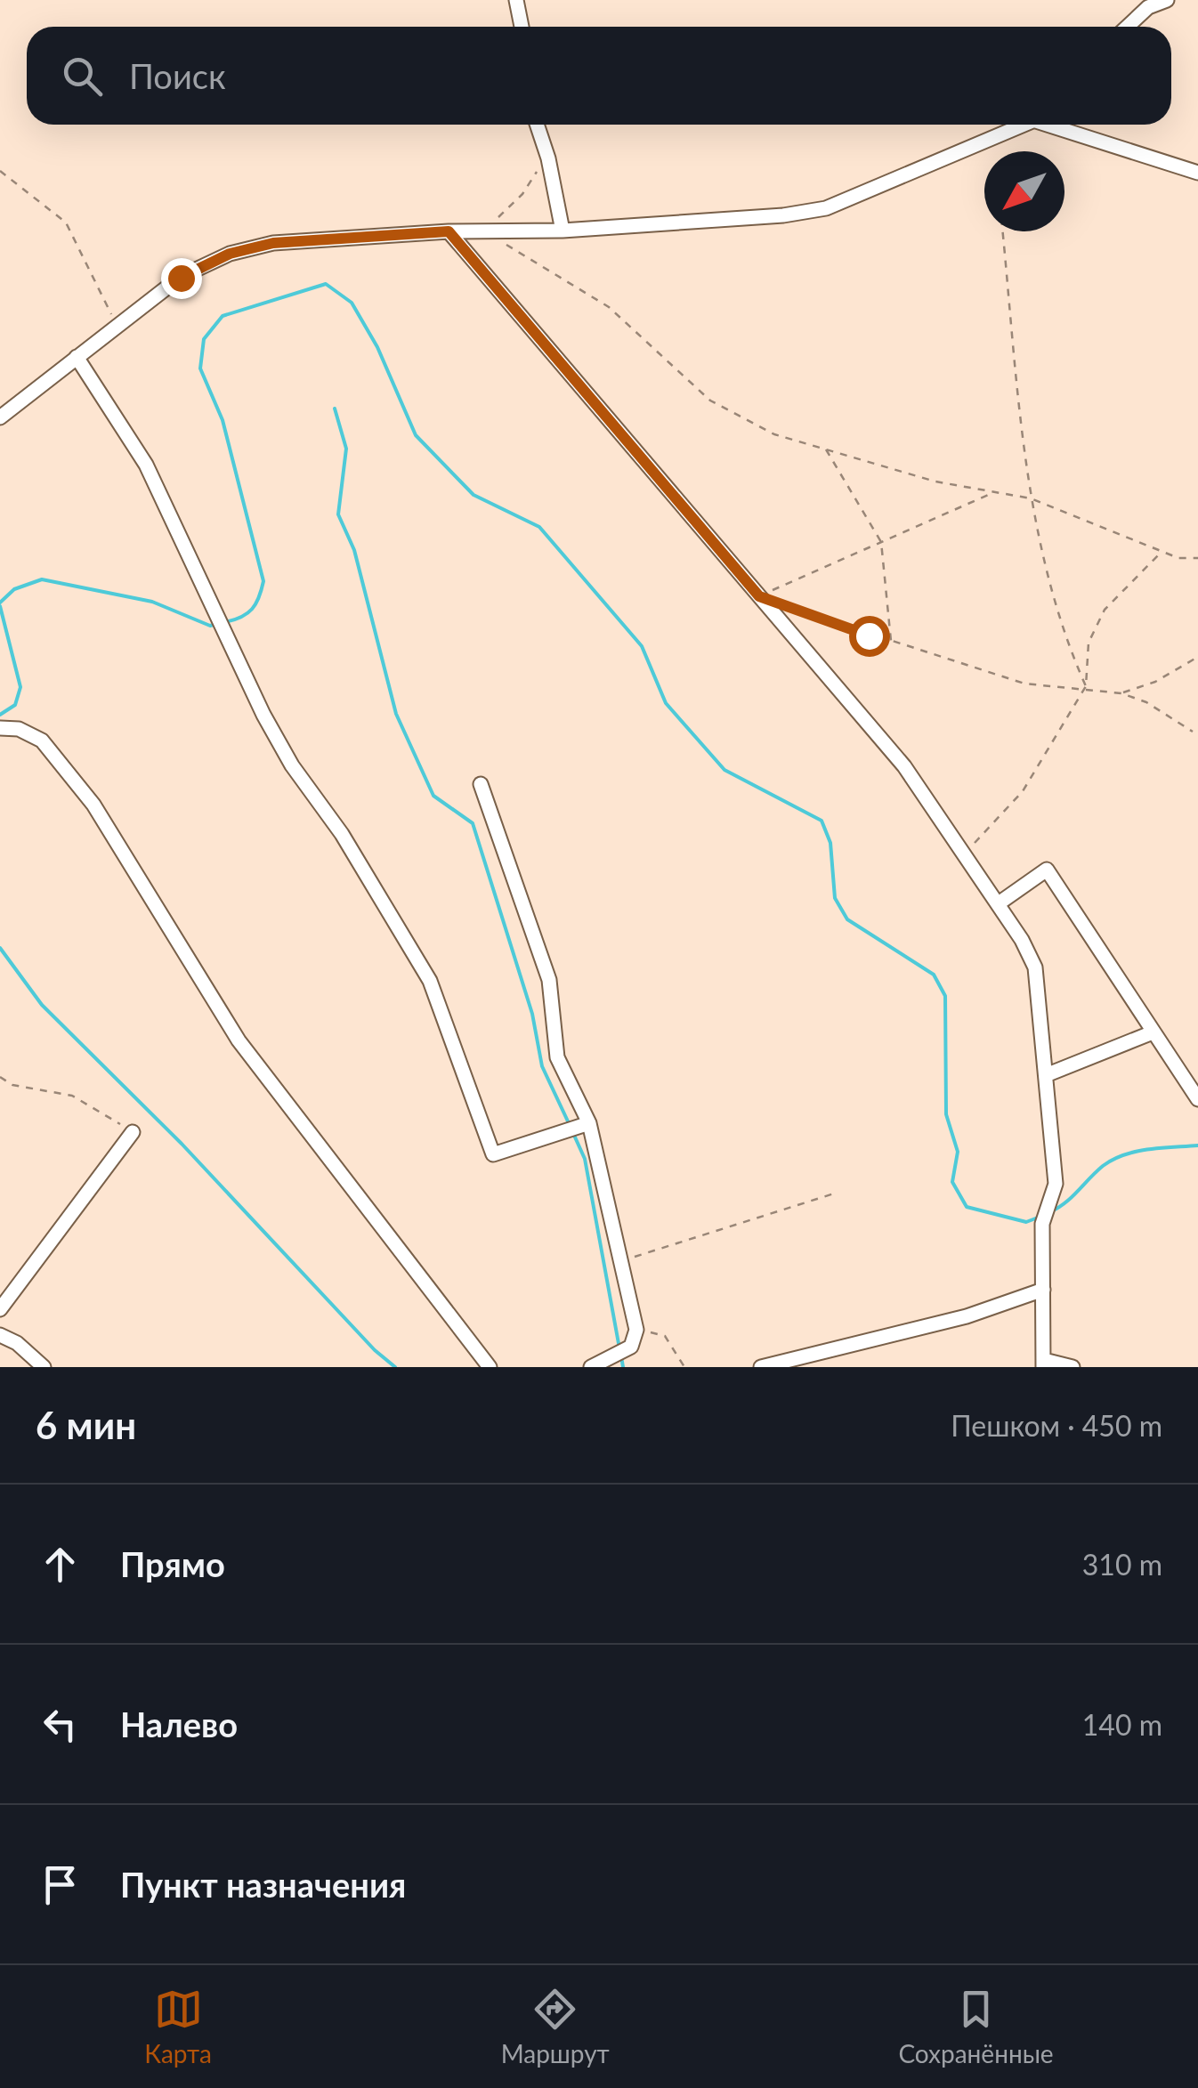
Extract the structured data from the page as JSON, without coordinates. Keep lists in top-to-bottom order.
{
  "north": "bottom left",
  "page": {
    "search": "Поиск",
    "heading": ["6 мин", "Пешком · 450 m"],
    "list": [
      ["Прямо", "310 m"],
      ["Налево", "140 m"],
      "Пункт назначения"
    ],
    "nav": ["Карта", "Маршрут", "Сохранённые"]
  }
}
